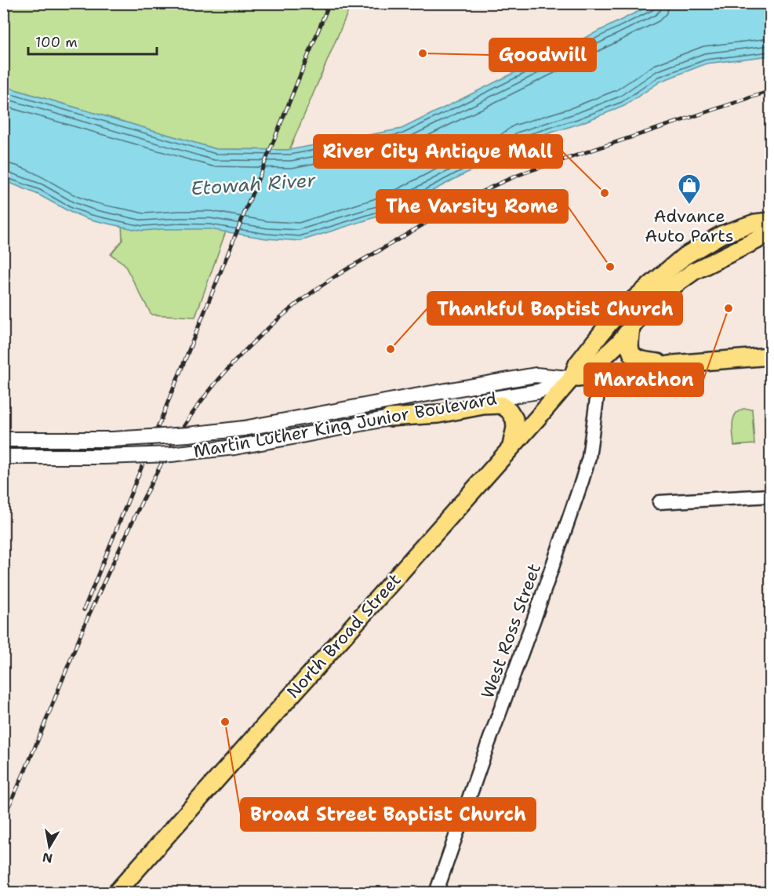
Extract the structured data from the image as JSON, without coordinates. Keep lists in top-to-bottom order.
{
  "streets": {
    "main road": ["Martin Luther King Junior Boulevard", "North Broad Street"],
    "street": ["West Ross Street"]
  },
  "crossings": [
    ["Martin Luther King Junior Boulevard", "North Broad Street"]
  ],
  "water": ["Etowah River"],
  "places": {
    "other": [
      "Goodwill",
      "River City Antique Mall",
      "The Varsity Rome",
      "Marathon",
      "Thankful Baptist Church",
      "Broad Street Baptist Church"
    ],
    "shop": ["Advance Auto Parts"]
  },
  "scale_bar": "100 m",
  "north": "bottom"
}
